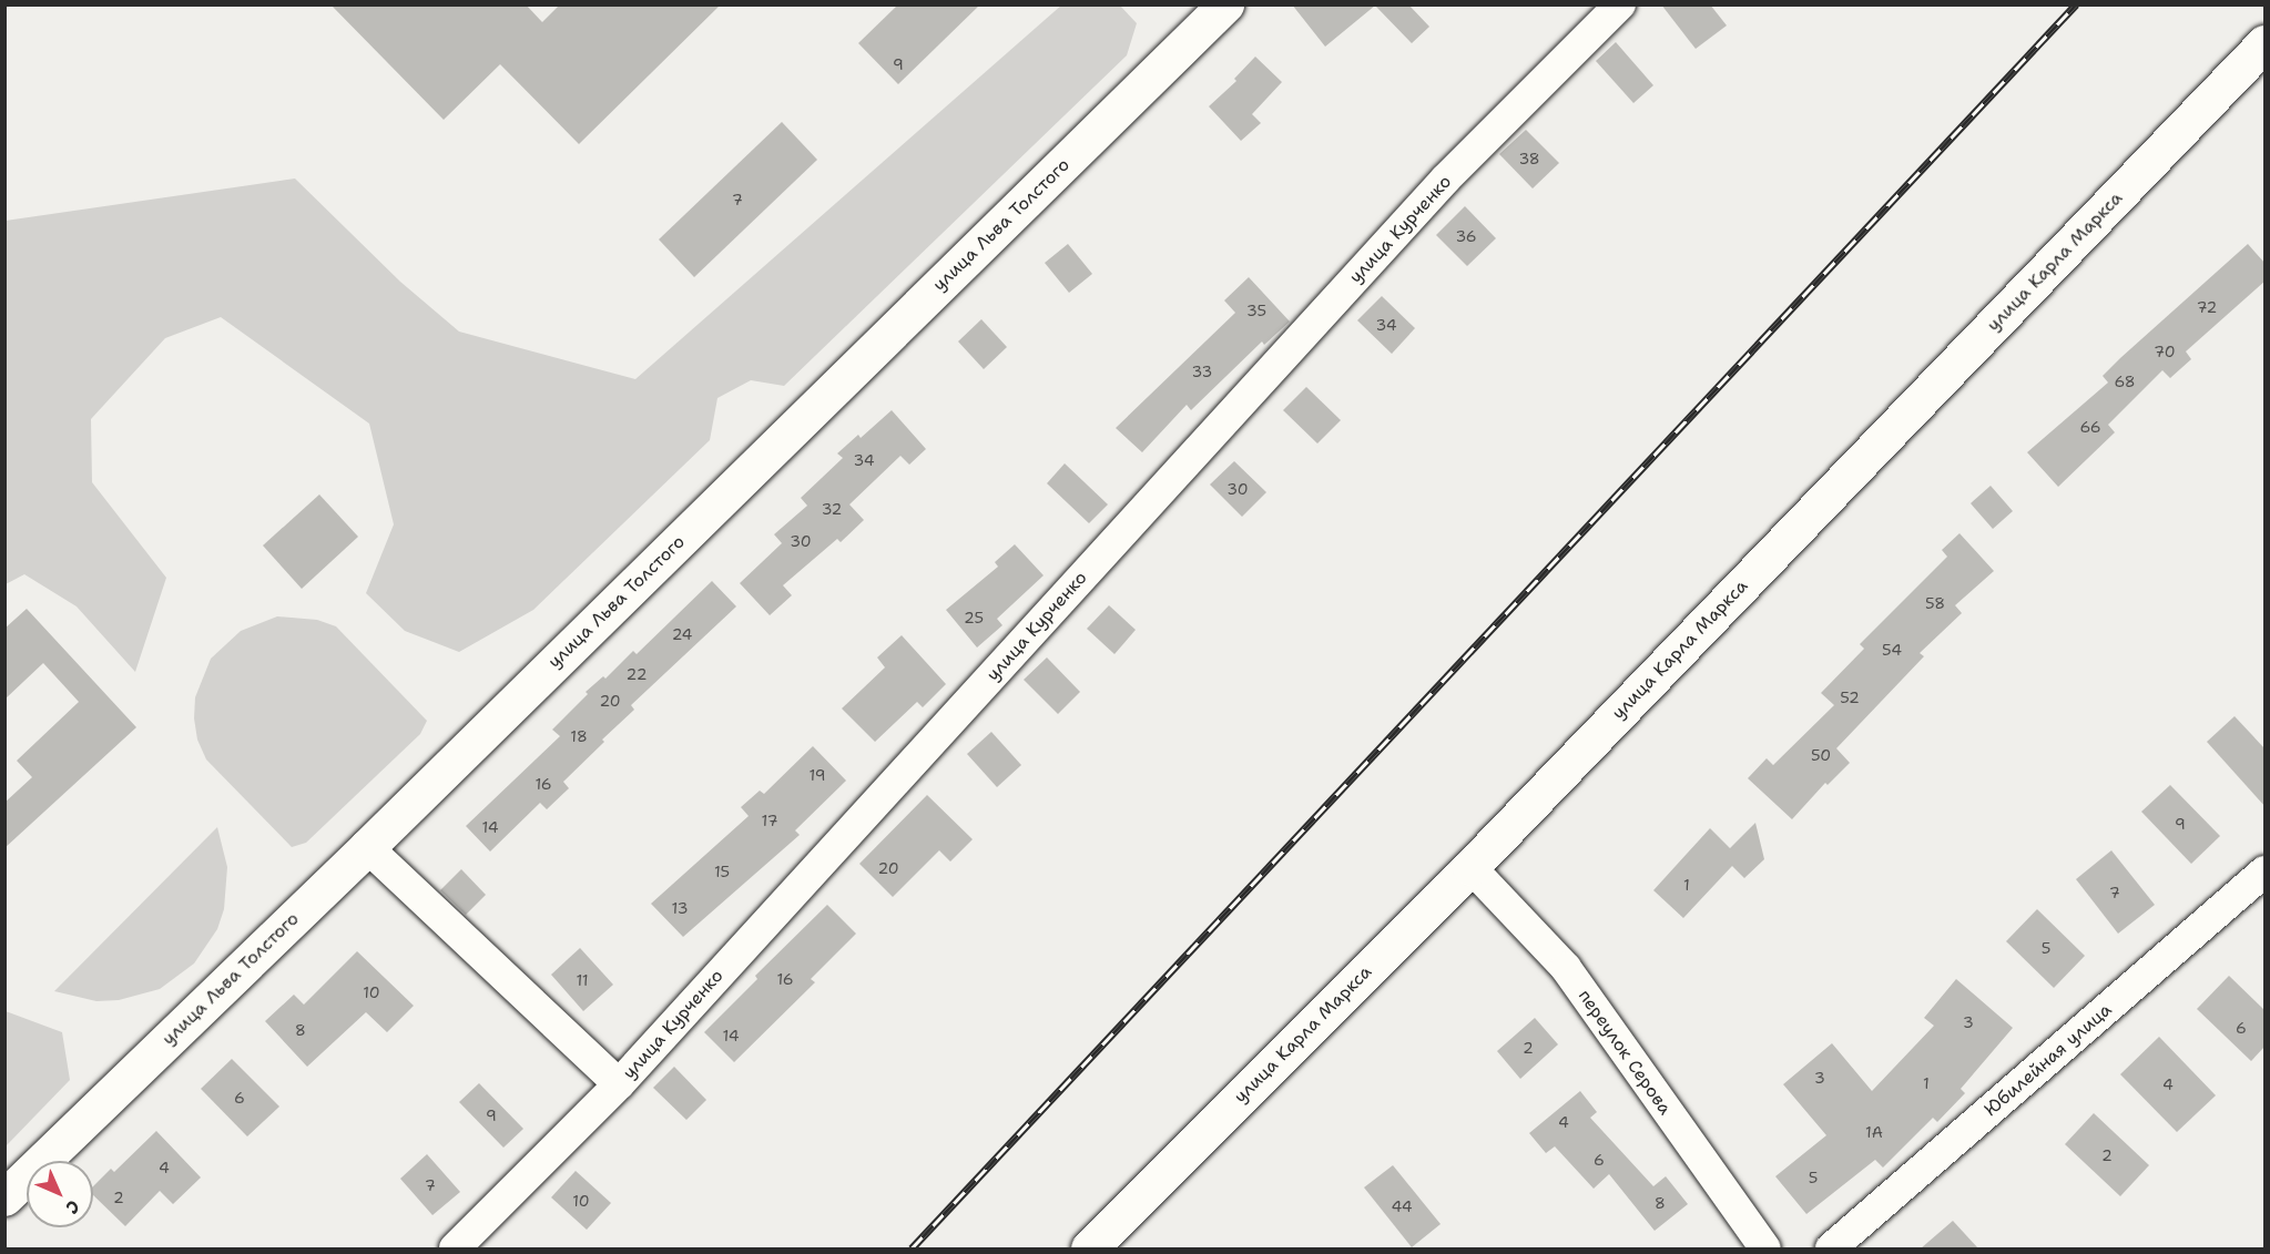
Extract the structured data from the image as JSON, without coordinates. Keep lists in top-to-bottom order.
{
  "streets": {
    "main road": ["улица Льва Толстого", "улица Карла Маркса"],
    "street": ["улица Курченко", "переулок Серова", "Юбилейная улица"]
  },
  "crossings": [
    ["улица Карла Маркса", "переулок Серова"]
  ],
  "house_numbers": [
    "9",
    "38",
    "7",
    "36",
    "72",
    "35",
    "34",
    "70",
    "33",
    "68",
    "66",
    "34",
    "30",
    "32",
    "30",
    "58",
    "25",
    "24",
    "54",
    "22",
    "52",
    "20",
    "18",
    "50",
    "19",
    "16",
    "17",
    "9",
    "14",
    "20",
    "15",
    "1",
    "7",
    "13",
    "5",
    "16",
    "11",
    "10",
    "3",
    "6",
    "8",
    "14",
    "2",
    "3",
    "1",
    "4",
    "6",
    "9",
    "4",
    "1А",
    "2",
    "6",
    "4",
    "5",
    "7",
    "2",
    "10",
    "8",
    "44"
  ],
  "north": "bottom right"
}
